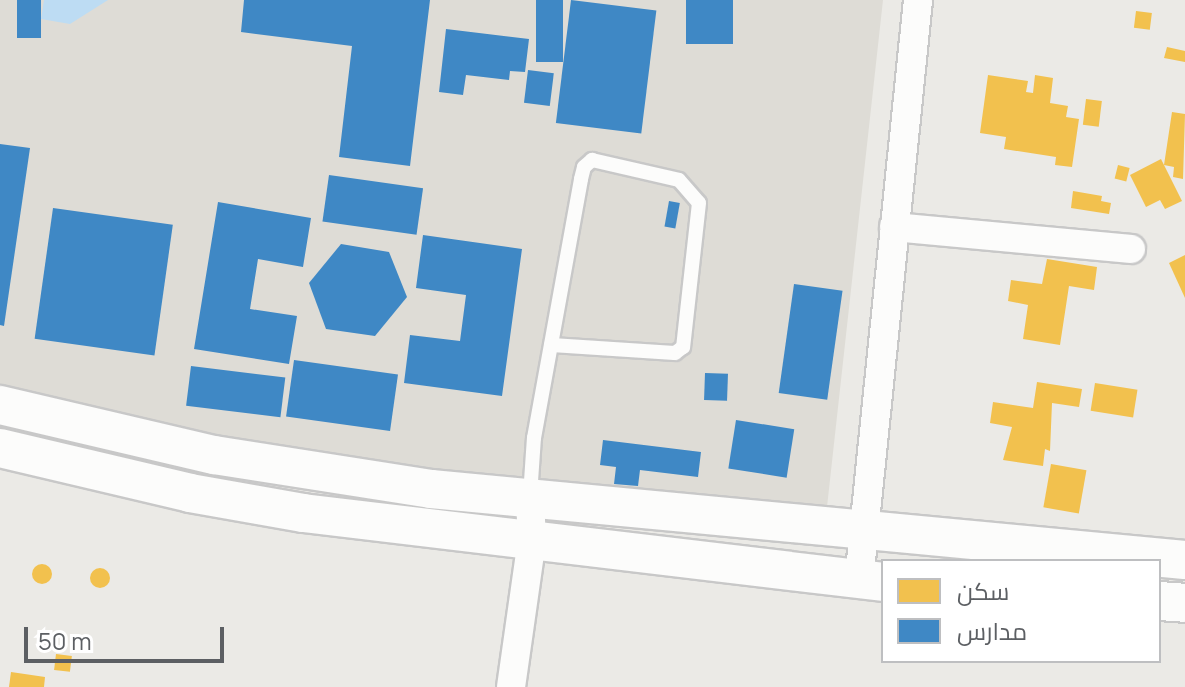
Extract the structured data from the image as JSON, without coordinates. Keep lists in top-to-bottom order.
{
  "legend": ["سكن", "مدارس"],
  "scale_bar": "50 m"
}
